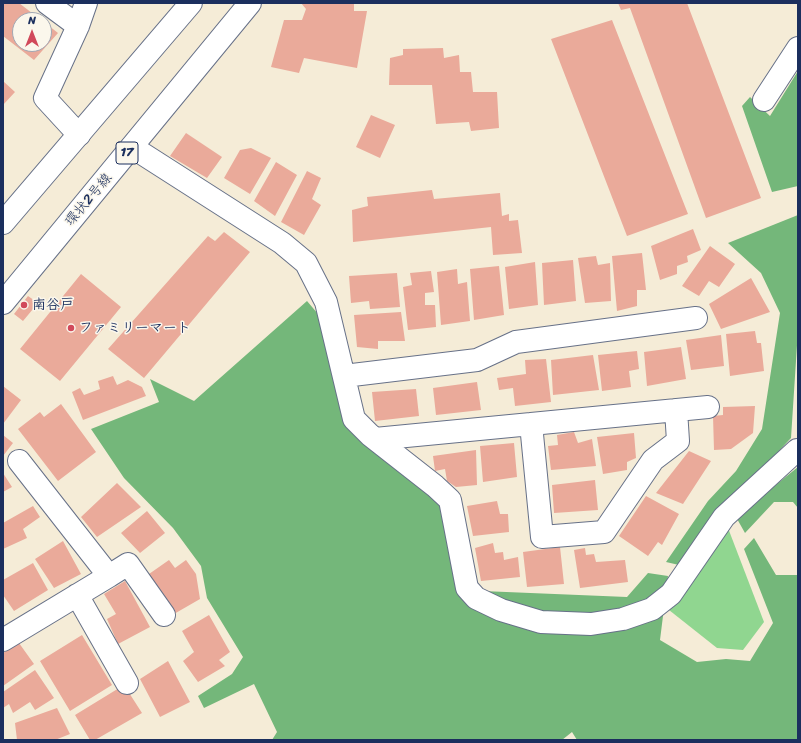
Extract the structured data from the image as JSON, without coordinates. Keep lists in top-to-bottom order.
{
  "streets": {
    "street": ["17", "環状2号線"]
  },
  "places": ["南谷戸", "ファミリーマート"],
  "north": "top"
}
